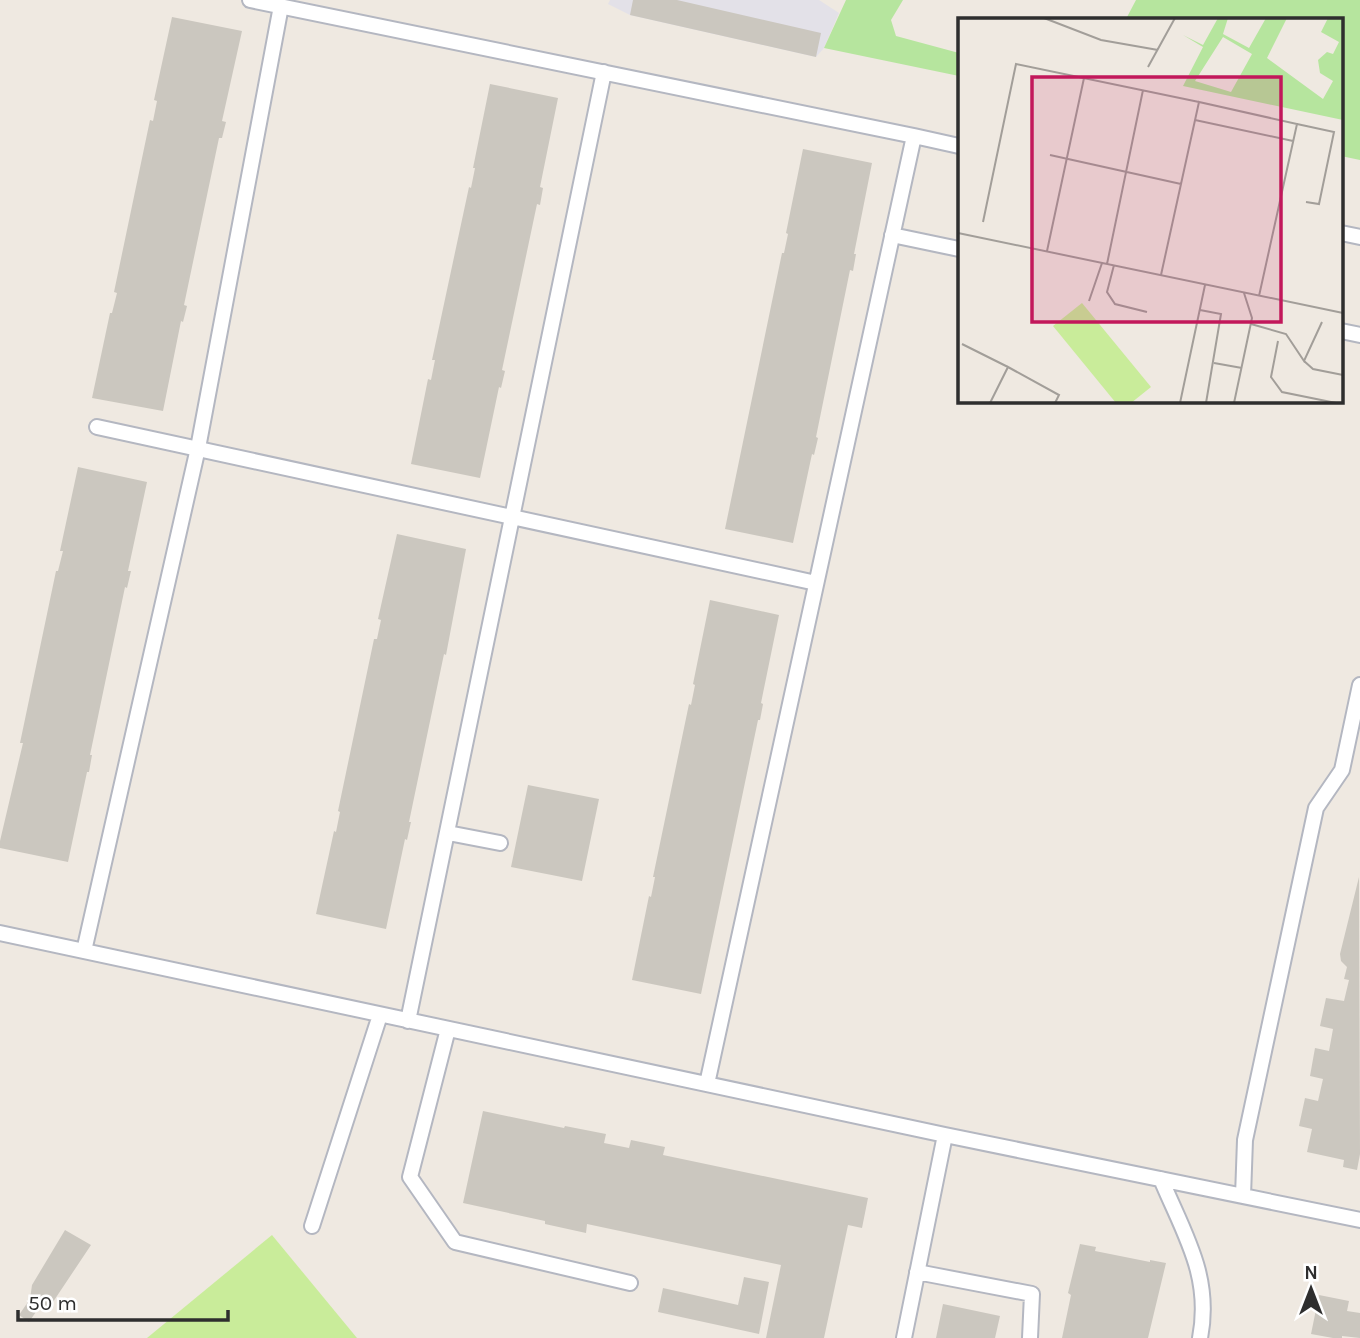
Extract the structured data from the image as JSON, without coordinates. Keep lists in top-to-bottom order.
{
  "scale_bar": "50 m",
  "north": "top"
}
